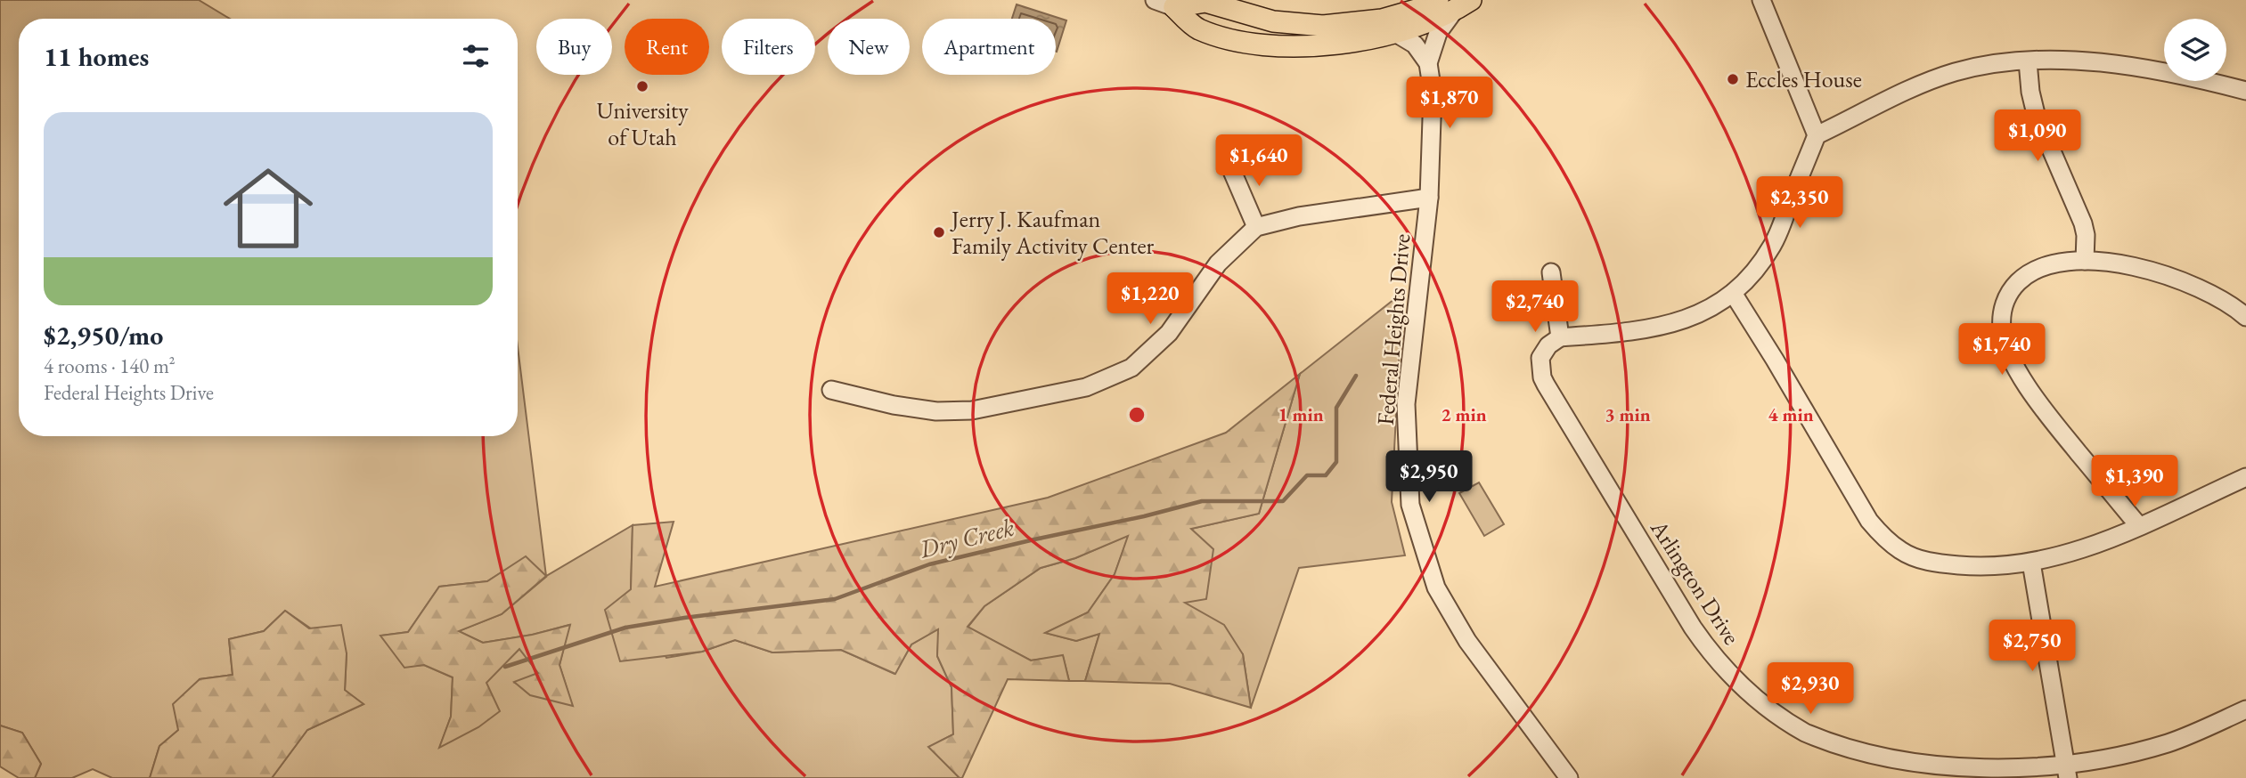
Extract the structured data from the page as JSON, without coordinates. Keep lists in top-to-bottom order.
{
  "streets": {
    "street": ["Federal Heights Drive", "Arlington Drive"]
  },
  "water": ["Dry Creek"],
  "places": ["Eccles House", "University of Utah", "Jerry J. Kaufman Family Activity Center"],
  "page": {
    "chip": [
      "Buy",
      "Rent",
      "Filters",
      "New",
      "Apartment"
    ],
    "heading": "11 homes",
    "price": [
      "$1,870",
      "$1,090",
      "$1,640",
      "$2,350",
      "$1,220",
      "$2,740",
      "$1,740",
      "$2,950",
      "$1,390",
      "$2,750",
      "$2,930"
    ],
    "list": [
      {
        "name": "$2,950/mo",
        "note": "4 rooms · 140 m² · Federal Heights Drive"
      }
    ]
  },
  "rings": [
    "1 min",
    "2 min",
    "3 min",
    "4 min"
  ]
}
